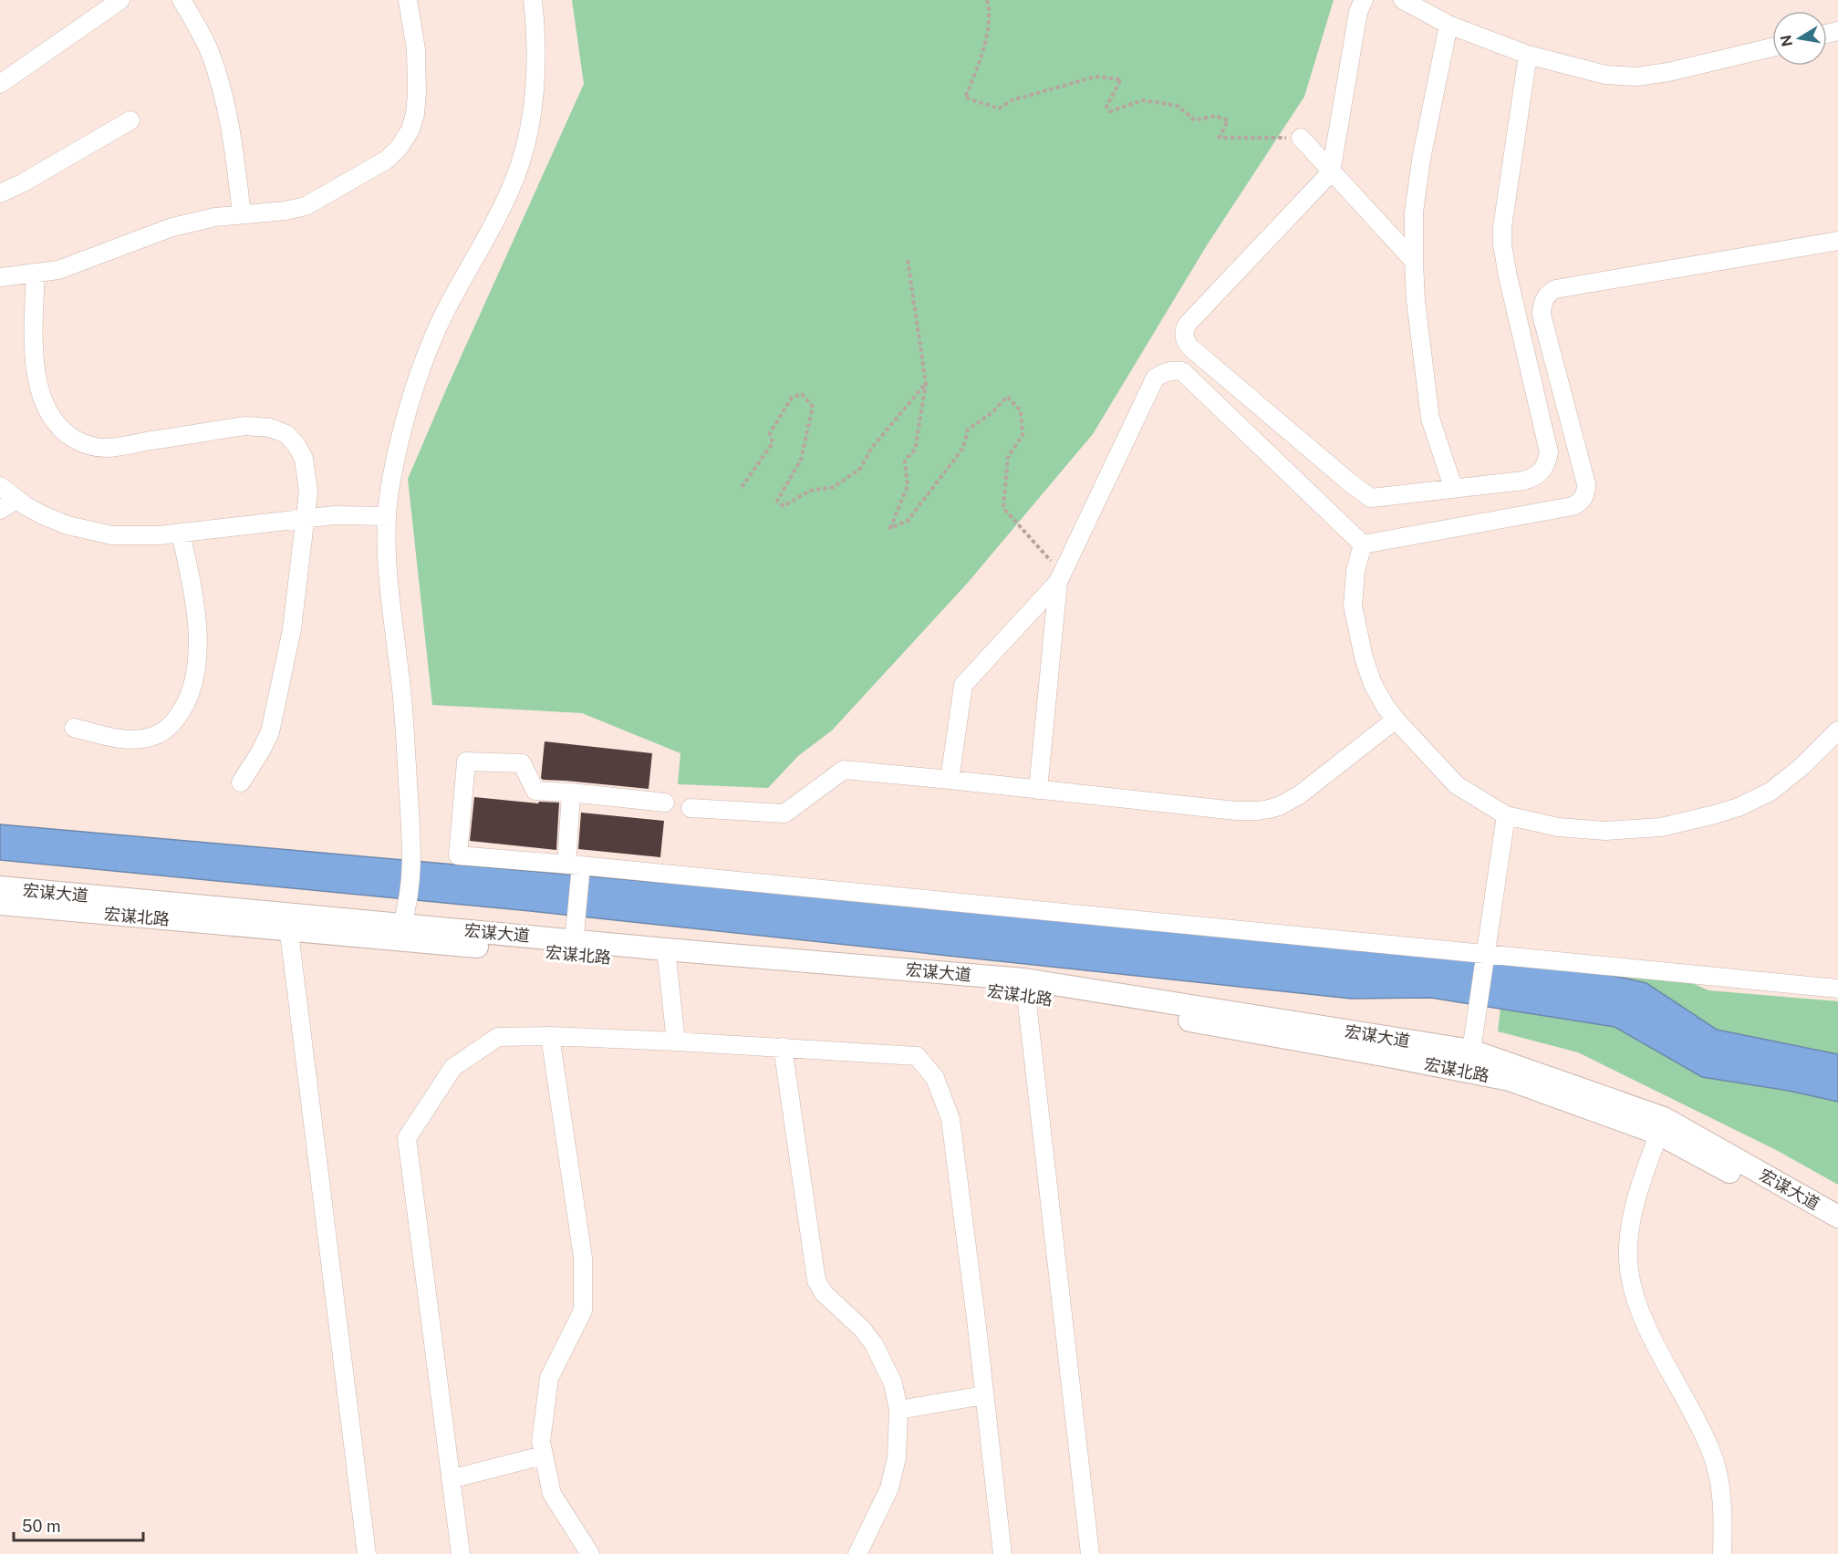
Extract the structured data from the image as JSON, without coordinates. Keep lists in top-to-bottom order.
{
  "streets": {
    "main road": ["宏谋大道", "宏谋北路"]
  },
  "crossings": [
    ["宏谋大道", "宏谋北路"]
  ],
  "scale_bar": "50 m",
  "north": "left"
}
